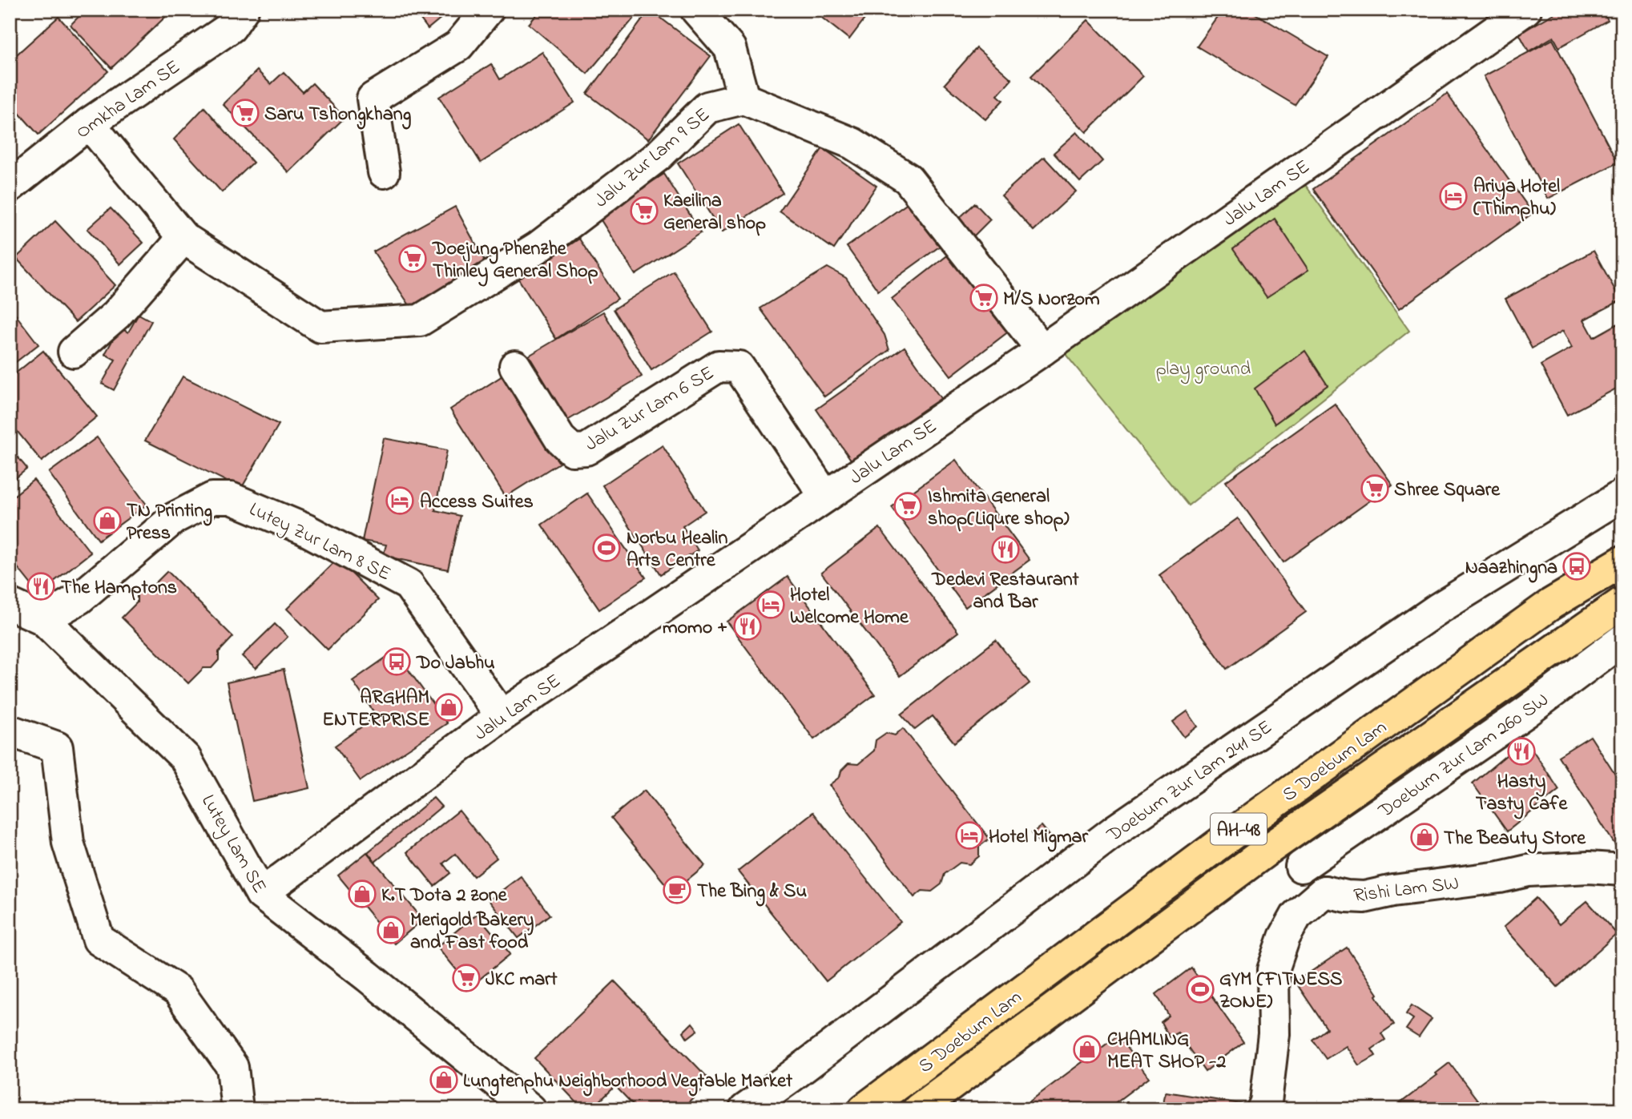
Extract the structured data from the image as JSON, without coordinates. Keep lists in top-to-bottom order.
{
  "streets": {
    "highway": ["S Doebum Lam", "AH-48"],
    "street": [
      "Omkha Lam SE",
      "Jalu Zur Lam 9 SE",
      "Jalu Lam SE",
      "Jalu Zur Lam 6 SE",
      "Lutey Zur Lam 8 SE",
      "Doebum Zur Lam 260 SW",
      "Doebum Zur Lam 241 SE",
      "Lutey Lam SE",
      "Rishi Lam SW"
    ]
  },
  "crossings": [
    ["Omkha Lam SE", "Jalu Zur Lam 9 SE"],
    ["Jalu Lam SE", "Jalu Zur Lam 6 SE"],
    ["Jalu Lam SE", "Lutey Zur Lam 8 SE"],
    ["Jalu Lam SE", "Lutey Lam SE"],
    ["Lutey Zur Lam 8 SE", "Lutey Lam SE"]
  ],
  "parks": ["play ground"],
  "places": {
    "supermarket": [
      "Saru Tshongkhang",
      "Kaeilina General shop",
      "Doejung Phenzhe Thinley General Shop",
      "M/S Norzom",
      "Shree Square",
      "Ishmita General shop(Liqure shop)",
      "JKC mart"
    ],
    "hotel": [
      "Ariya Hotel (Thimphu)",
      "Access Suites",
      "Hotel Welcome Home",
      "Hotel Migmar"
    ],
    "shop": [
      "TN Printing Press",
      "ARGHAM ENTERPRISE",
      "The Beauty Store",
      "K.T Dota 2 zone",
      "Merigold Bakery and Fast food",
      "CHAMLING MEAT SHOP -2",
      "Lungtenphu Neighborhood Vegtable Market"
    ],
    "sports": ["Norbu Healin Arts Centre", "GYM (FITNESS ZONE)"],
    "restaurant": [
      "Dedevi Restaurant and Bar",
      "The Hamptons",
      "momo +",
      "Hasty Tasty Cafe"
    ],
    "bus stop": ["Naazhingna", "Do Jabhu"],
    "cafe": ["The Bing & Su"]
  }
}
